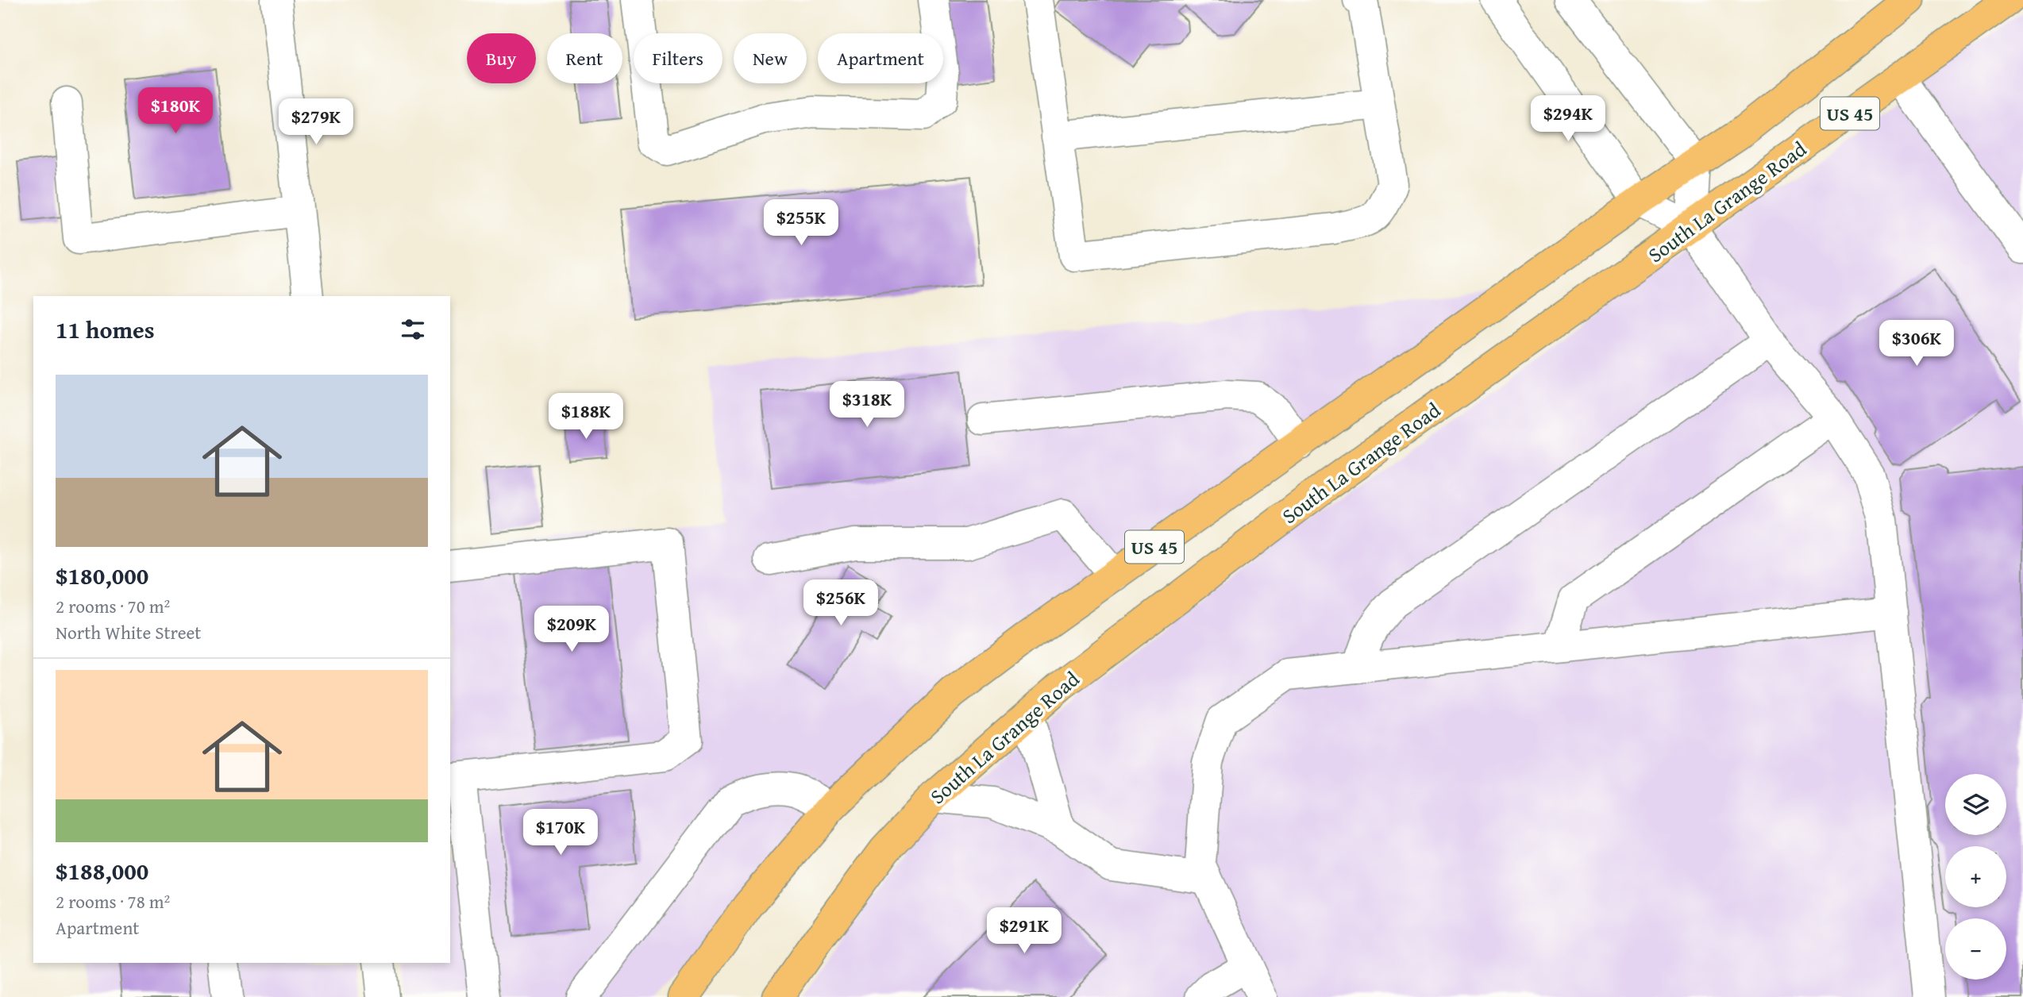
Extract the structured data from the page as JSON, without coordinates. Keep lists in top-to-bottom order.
{
  "streets": {
    "main road": ["US 45", "South La Grange Road"]
  },
  "page": {
    "chip": [
      "Buy",
      "Rent",
      "Filters",
      "New",
      "Apartment"
    ],
    "price": [
      "$180K",
      "$294K",
      "$279K",
      "$255K",
      "$306K",
      "$318K",
      "$188K",
      "$256K",
      "$209K",
      "$170K",
      "$291K"
    ],
    "heading": "11 homes",
    "list": [
      {
        "name": "$180,000",
        "note": "2 rooms · 70 m² · North White Street"
      },
      {
        "name": "$188,000",
        "note": "2 rooms · 78 m² · Apartment"
      }
    ],
    "map_buttons": ["+", "−"]
  }
}
